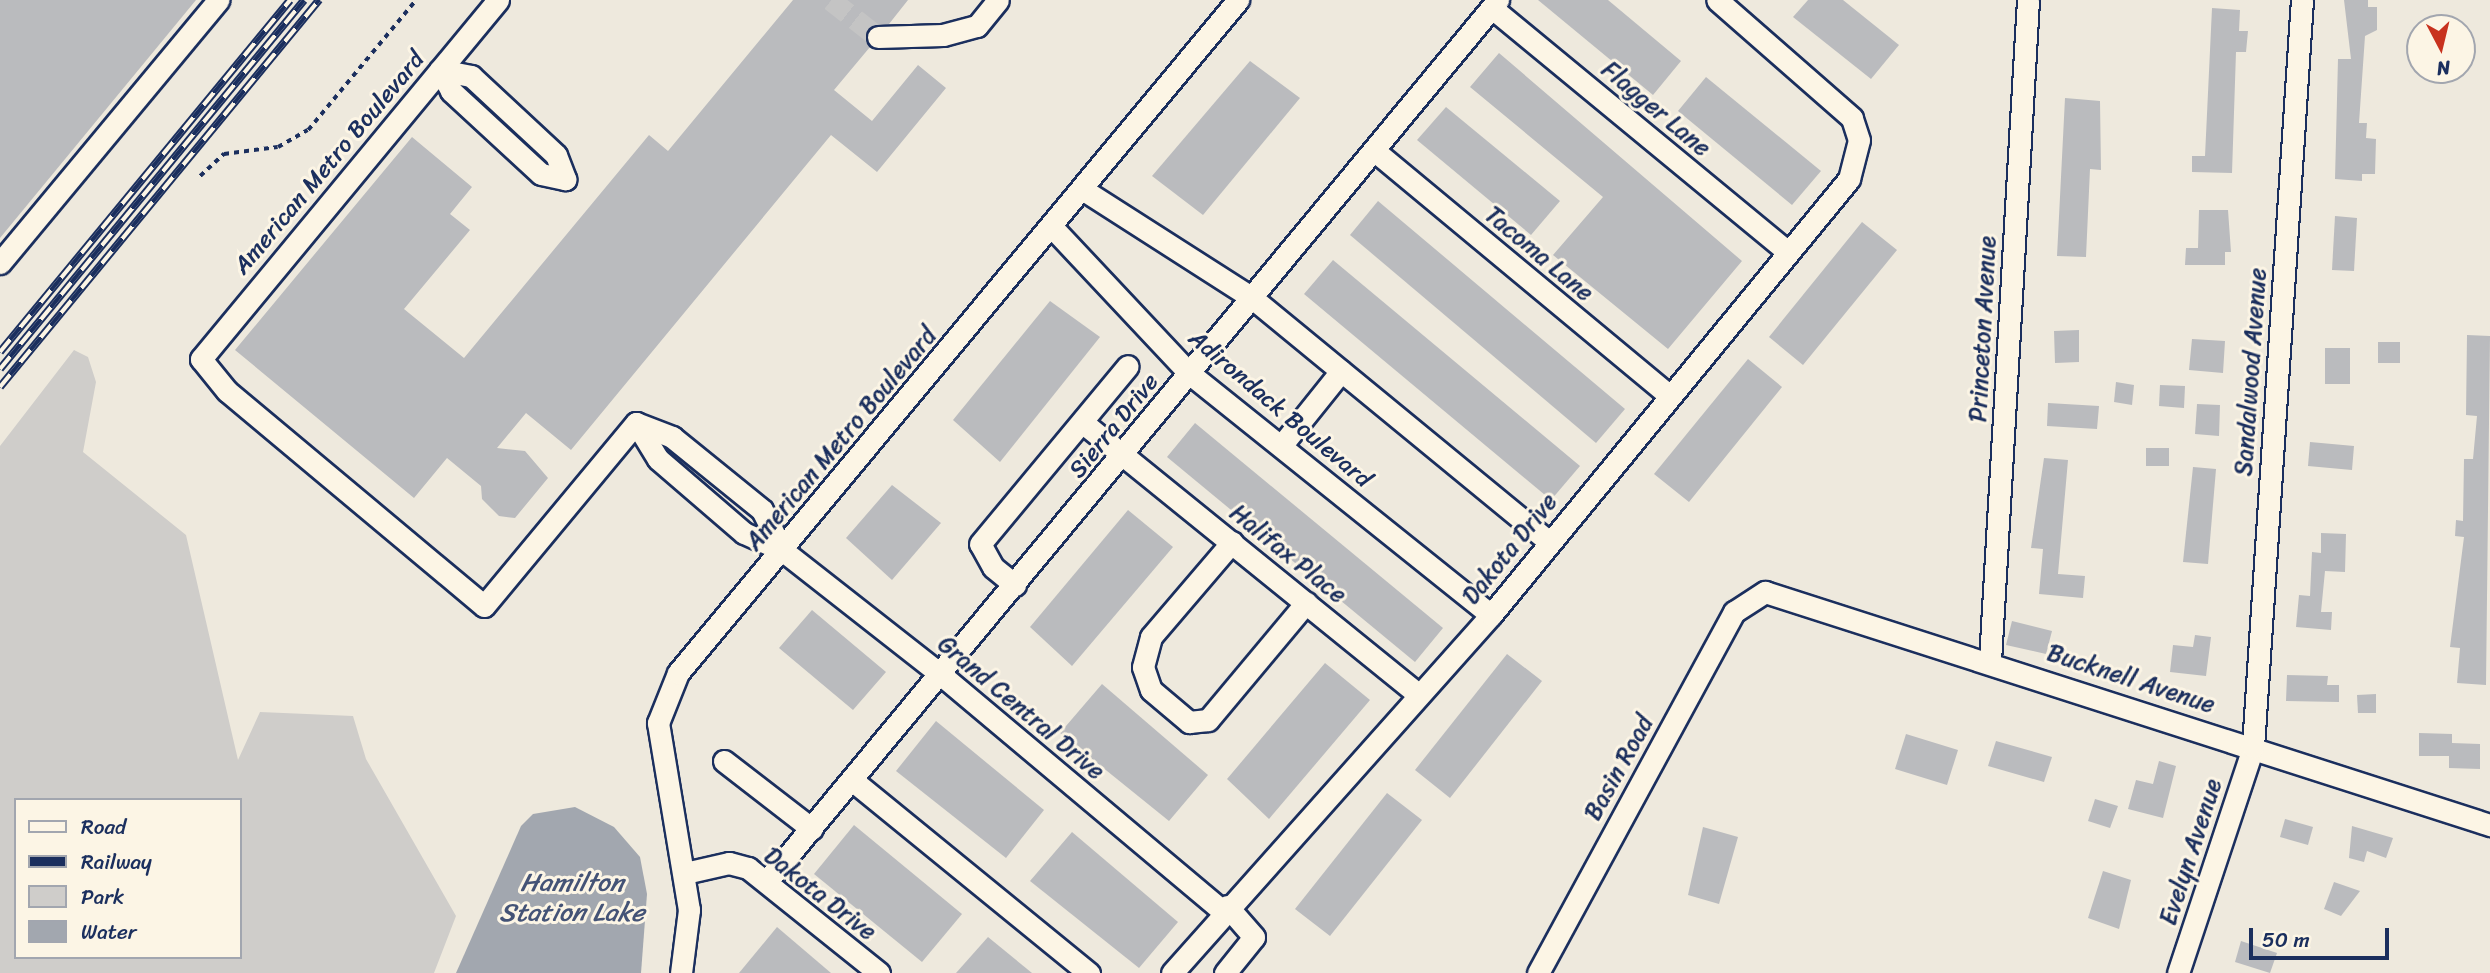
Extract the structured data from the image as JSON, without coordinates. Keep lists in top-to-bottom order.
{
  "streets": {
    "street": [
      "Flagger Lane",
      "American Metro Boulevard",
      "Tacoma Lane",
      "Princeton Avenue",
      "Sandalwood Avenue",
      "Adirondack Boulevard",
      "Sierra Drive",
      "Dakota Drive",
      "Halifax Place",
      "Bucknell Avenue",
      "Grand Central Drive",
      "Basin Road",
      "Evelyn Avenue"
    ]
  },
  "crossings": [
    ["Flagger Lane", "Sierra Drive"],
    ["Flagger Lane", "Dakota Drive"],
    ["American Metro Boulevard", "Adirondack Boulevard"],
    ["American Metro Boulevard", "Dakota Drive"],
    ["American Metro Boulevard", "Grand Central Drive"],
    ["Tacoma Lane", "Sierra Drive"],
    ["Tacoma Lane", "Dakota Drive"],
    ["Princeton Avenue", "Bucknell Avenue"],
    ["Sandalwood Avenue", "Bucknell Avenue"],
    ["Sandalwood Avenue", "Evelyn Avenue"],
    ["Adirondack Boulevard", "Sierra Drive"],
    ["Adirondack Boulevard", "Dakota Drive"],
    ["Sierra Drive", "Dakota Drive"],
    ["Sierra Drive", "Halifax Place"],
    ["Sierra Drive", "Grand Central Drive"],
    ["Dakota Drive", "Halifax Place"],
    ["Dakota Drive", "Grand Central Drive"],
    ["Bucknell Avenue", "Basin Road"],
    ["Bucknell Avenue", "Evelyn Avenue"]
  ],
  "water": ["Hamilton Station Lake"],
  "legend": [
    "Road",
    "Railway",
    "Park",
    "Water"
  ],
  "scale_bar": "50 m",
  "north": "bottom"
}
